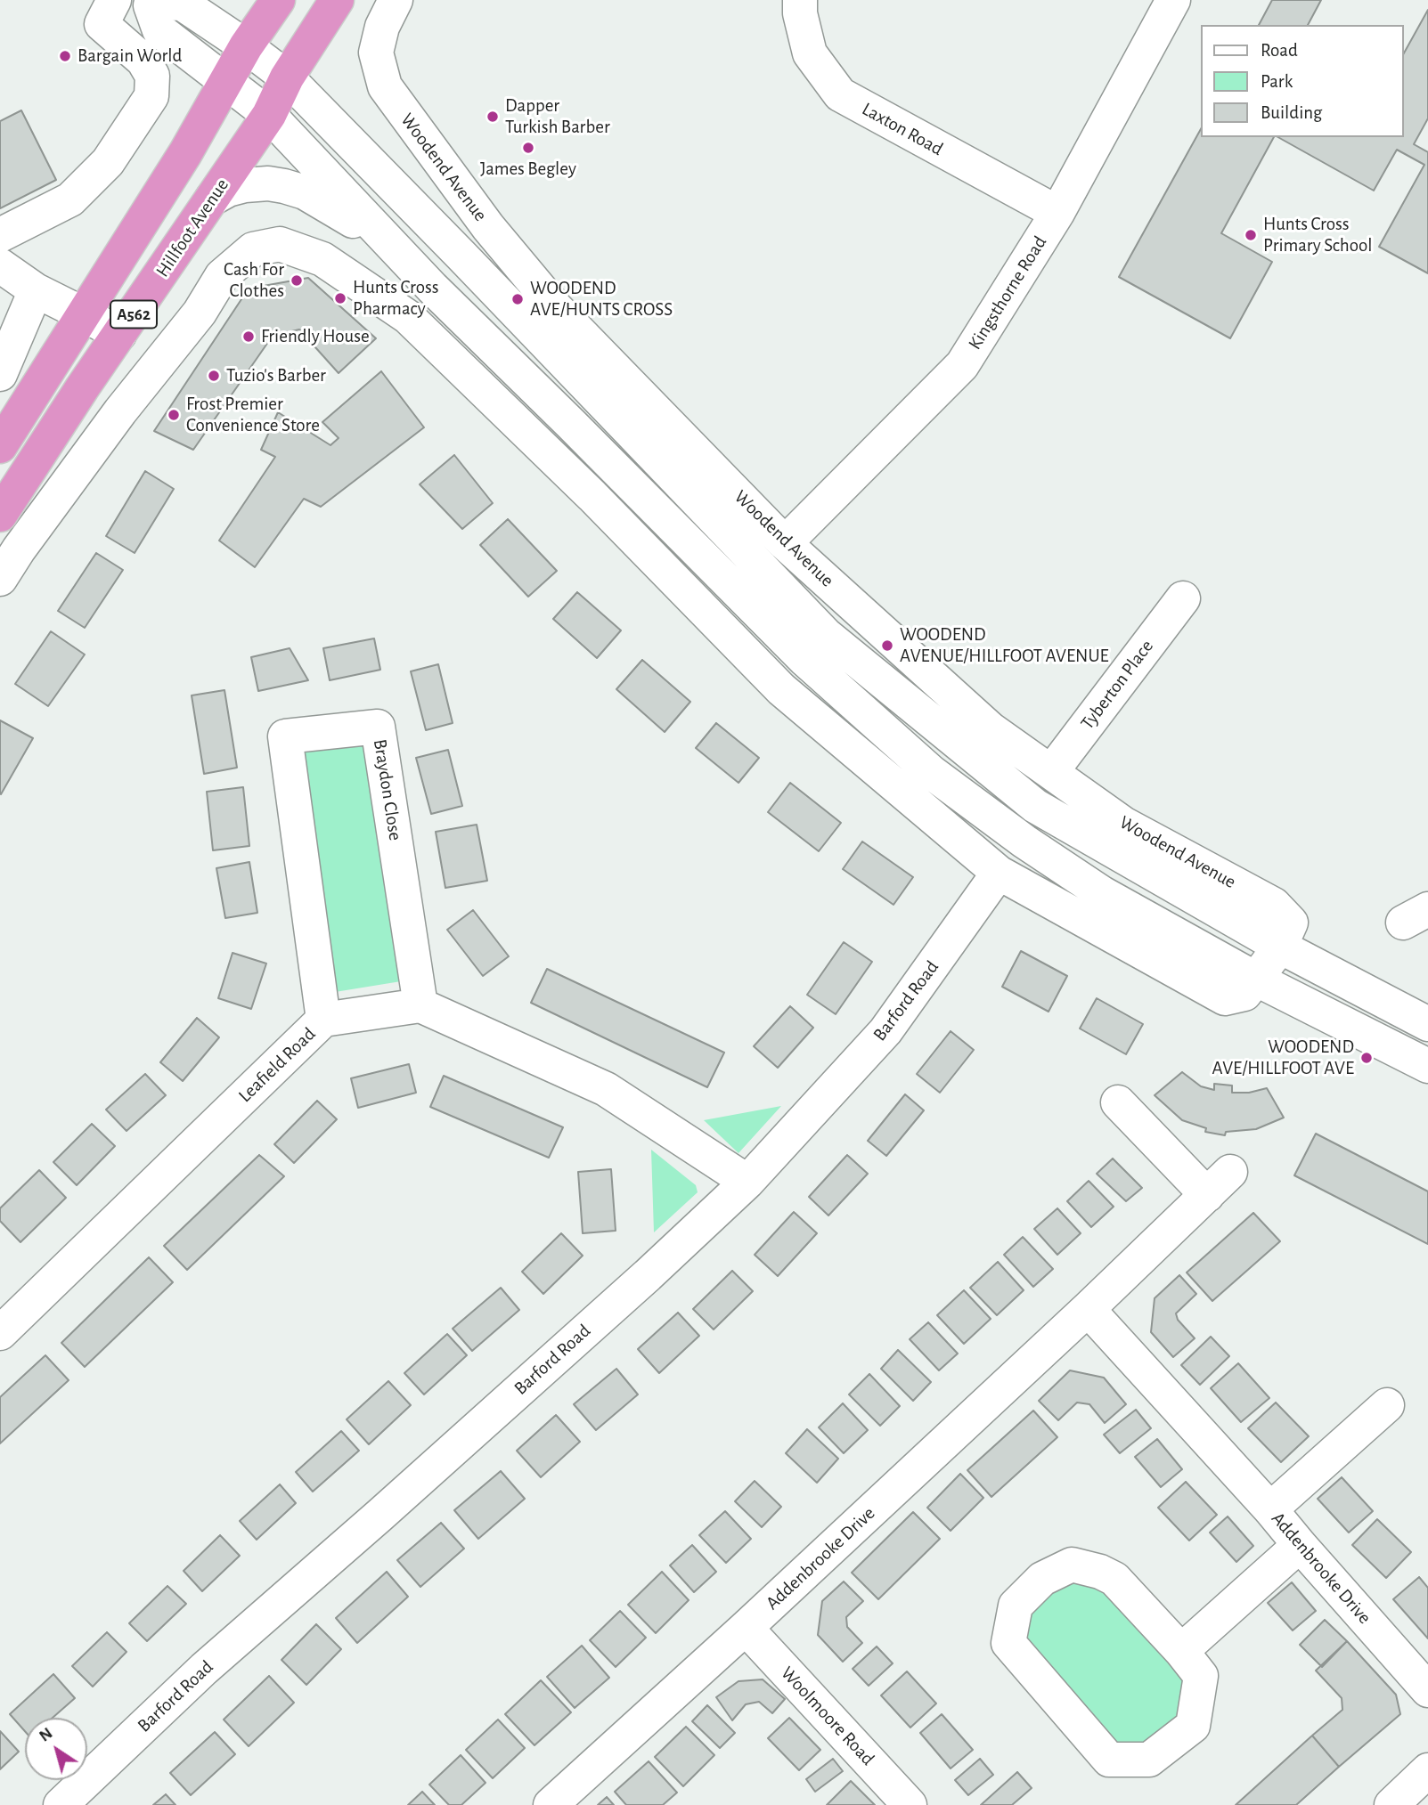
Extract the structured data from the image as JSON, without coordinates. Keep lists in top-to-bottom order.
{
  "streets": {
    "highway": ["Hillfoot Avenue", "A562"],
    "street": [
      "Laxton Road",
      "Woodend Avenue",
      "Kingsthorne Road",
      "Tyberton Place",
      "Braydon Close",
      "Barford Road",
      "Leafield Road",
      "Addenbrooke Drive",
      "Woolmoore Road"
    ]
  },
  "crossings": [
    ["Laxton Road", "Kingsthorne Road"],
    ["Woodend Avenue", "Hillfoot Avenue"],
    ["Woodend Avenue", "Kingsthorne Road"],
    ["Woodend Avenue", "A562"],
    ["Woodend Avenue", "Tyberton Place"],
    ["Braydon Close", "Leafield Road"],
    ["Addenbrooke Drive", "Woolmoore Road"]
  ],
  "places": [
    "Bargain World",
    "Dapper Turkish Barber",
    "James Begley",
    "Hunts Cross Primary School",
    "Cash For Clothes",
    "Hunts Cross Pharmacy",
    "WOODEND AVE/HUNTS CROSS",
    "Friendly House",
    "Tuzio's Barber",
    "Frost Premier Convenience Store",
    "WOODEND AVENUE/HILLFOOT AVENUE",
    "WOODEND AVE/HILLFOOT AVE"
  ],
  "legend": ["Road", "Park", "Building"],
  "north": "top left"
}
